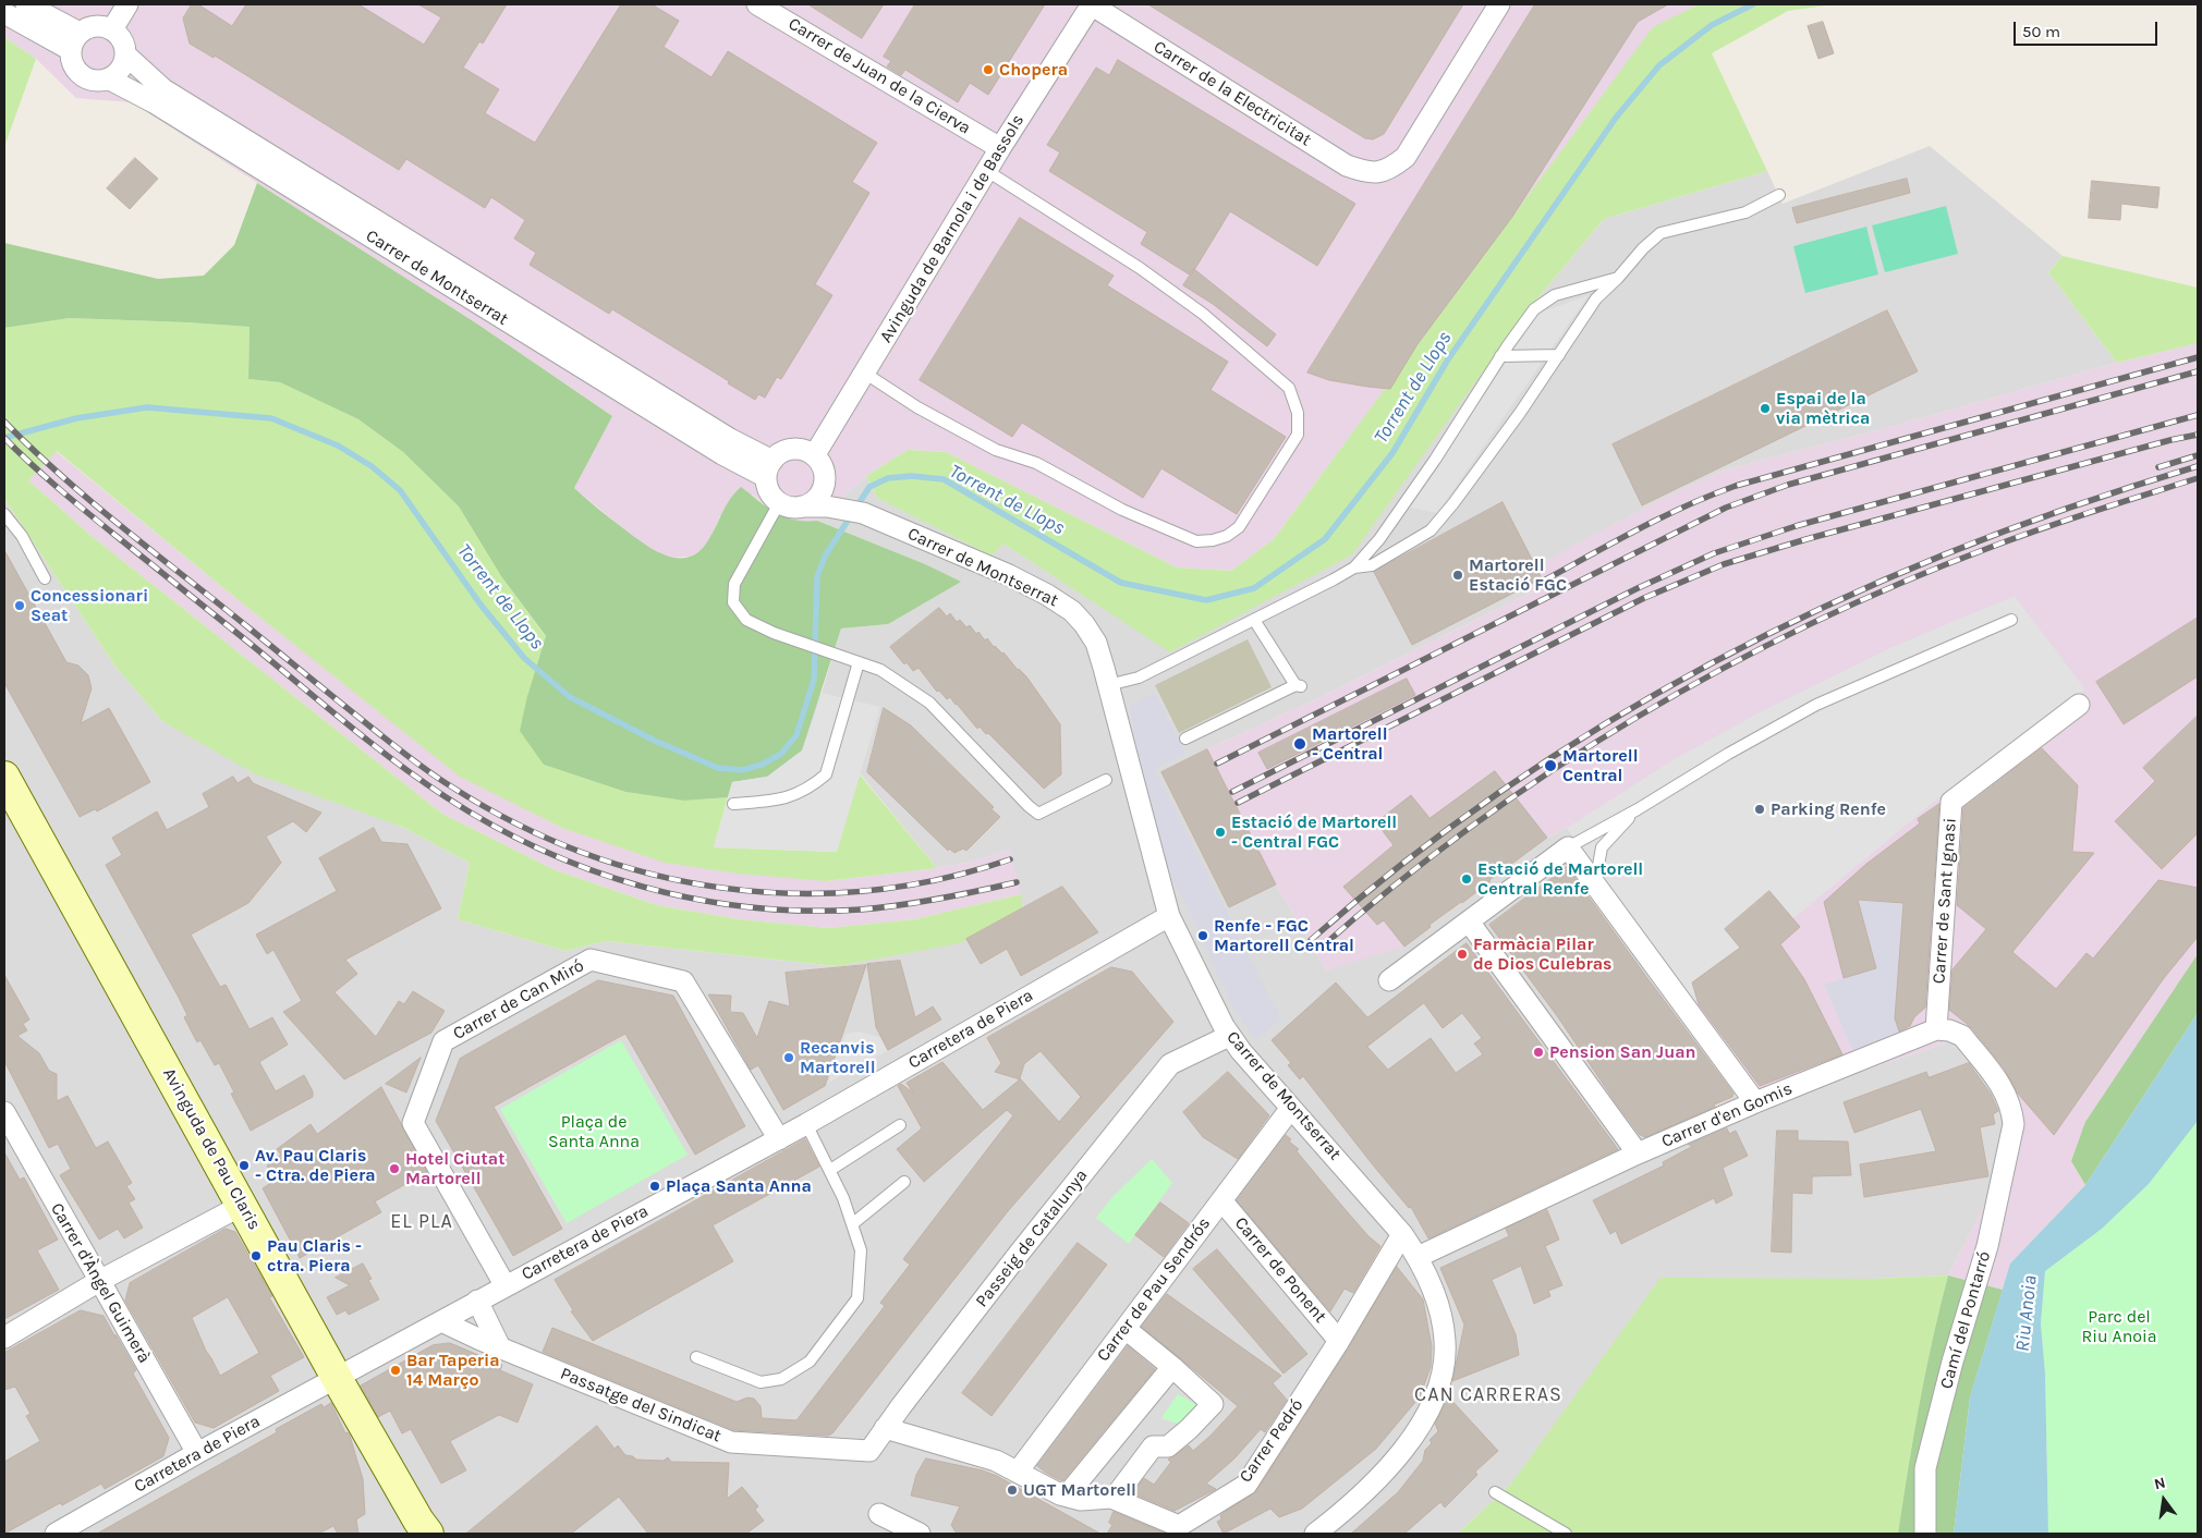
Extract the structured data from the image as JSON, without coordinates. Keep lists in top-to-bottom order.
{
  "streets": {
    "main road": ["Avinguda de Pau Claris"],
    "street": [
      "Carrer de Juan de la Cierva",
      "Carrer de la Electricitat",
      "Avinguda de Barnola i de Bassols",
      "Carrer de Montserrat",
      "Carrer de Sant Ignasi",
      "Carrer de Can Miró",
      "Carretera de Piera",
      "Carrer d'en Gomis",
      "Passeig de Catalunya",
      "Carrer de Ponent",
      "Carrer d'Àngel Guimerà",
      "Carrer de Pau Sendrós",
      "Camí del Pontarró",
      "Passatge del Sindicat",
      "Carrer Pedró"
    ]
  },
  "crossings": [
    ["Carrer de Juan de la Cierva", "Avinguda de Barnola i de Bassols"],
    ["Carrer de la Electricitat", "Avinguda de Barnola i de Bassols"],
    ["Avinguda de Barnola i de Bassols", "Carrer de Montserrat"],
    ["Carrer de Montserrat", "Carretera de Piera"],
    ["Carrer de Montserrat", "Carrer d'en Gomis"],
    ["Carrer de Montserrat", "Passeig de Catalunya"],
    ["Carrer de Montserrat", "Carrer de Pau Sendrós"],
    ["Carrer de Montserrat", "Carrer Pedró"],
    ["Carrer de Sant Ignasi", "Carrer d'en Gomis"],
    ["Carrer de Sant Ignasi", "Camí del Pontarró"],
    ["Carrer de Can Miró", "Carretera de Piera"],
    ["Carretera de Piera", "Avinguda de Pau Claris"],
    ["Carretera de Piera", "Carrer d'Àngel Guimerà"],
    ["Carretera de Piera", "Passatge del Sindicat"],
    ["Carrer d'en Gomis", "Camí del Pontarró"],
    ["Passeig de Catalunya", "Passatge del Sindicat"],
    ["Passeig de Catalunya", "Carrer Pedró"],
    ["Carrer de Ponent", "Carrer de Pau Sendrós"],
    ["Carrer de Ponent", "Carrer Pedró"],
    ["Carrer de Pau Sendrós", "Carrer Pedró"]
  ],
  "districts": ["EL PLA", "CAN CARRERAS"],
  "water": ["Torrent de Llops", "Riu Anoia"],
  "parks": ["Plaça de Santa Anna", "Parc del Riu Anoia"],
  "places": [
    "Chopera",
    "Espai de la via mètrica",
    "Martorell Estació FGC",
    "Concessionari Seat",
    "Martorell - Central",
    "Martorell Central",
    "Parking Renfe",
    "Estació de Martorell - Central FGC",
    "Estació de Martorell Central Renfe",
    "Renfe - FGC Martorell Central",
    "Farmàcia Pilar de Dios Culebras",
    "Pension San Juan",
    "Recanvis Martorell",
    "Av. Pau Claris - Ctra. de Piera",
    "Hotel Ciutat Martorell",
    "Plaça Santa Anna",
    "Pau Claris - ctra. Piera",
    "Bar Taperia 14 Março",
    "UGT Martorell"
  ],
  "scale_bar": "50 m",
  "north": "top"
}
